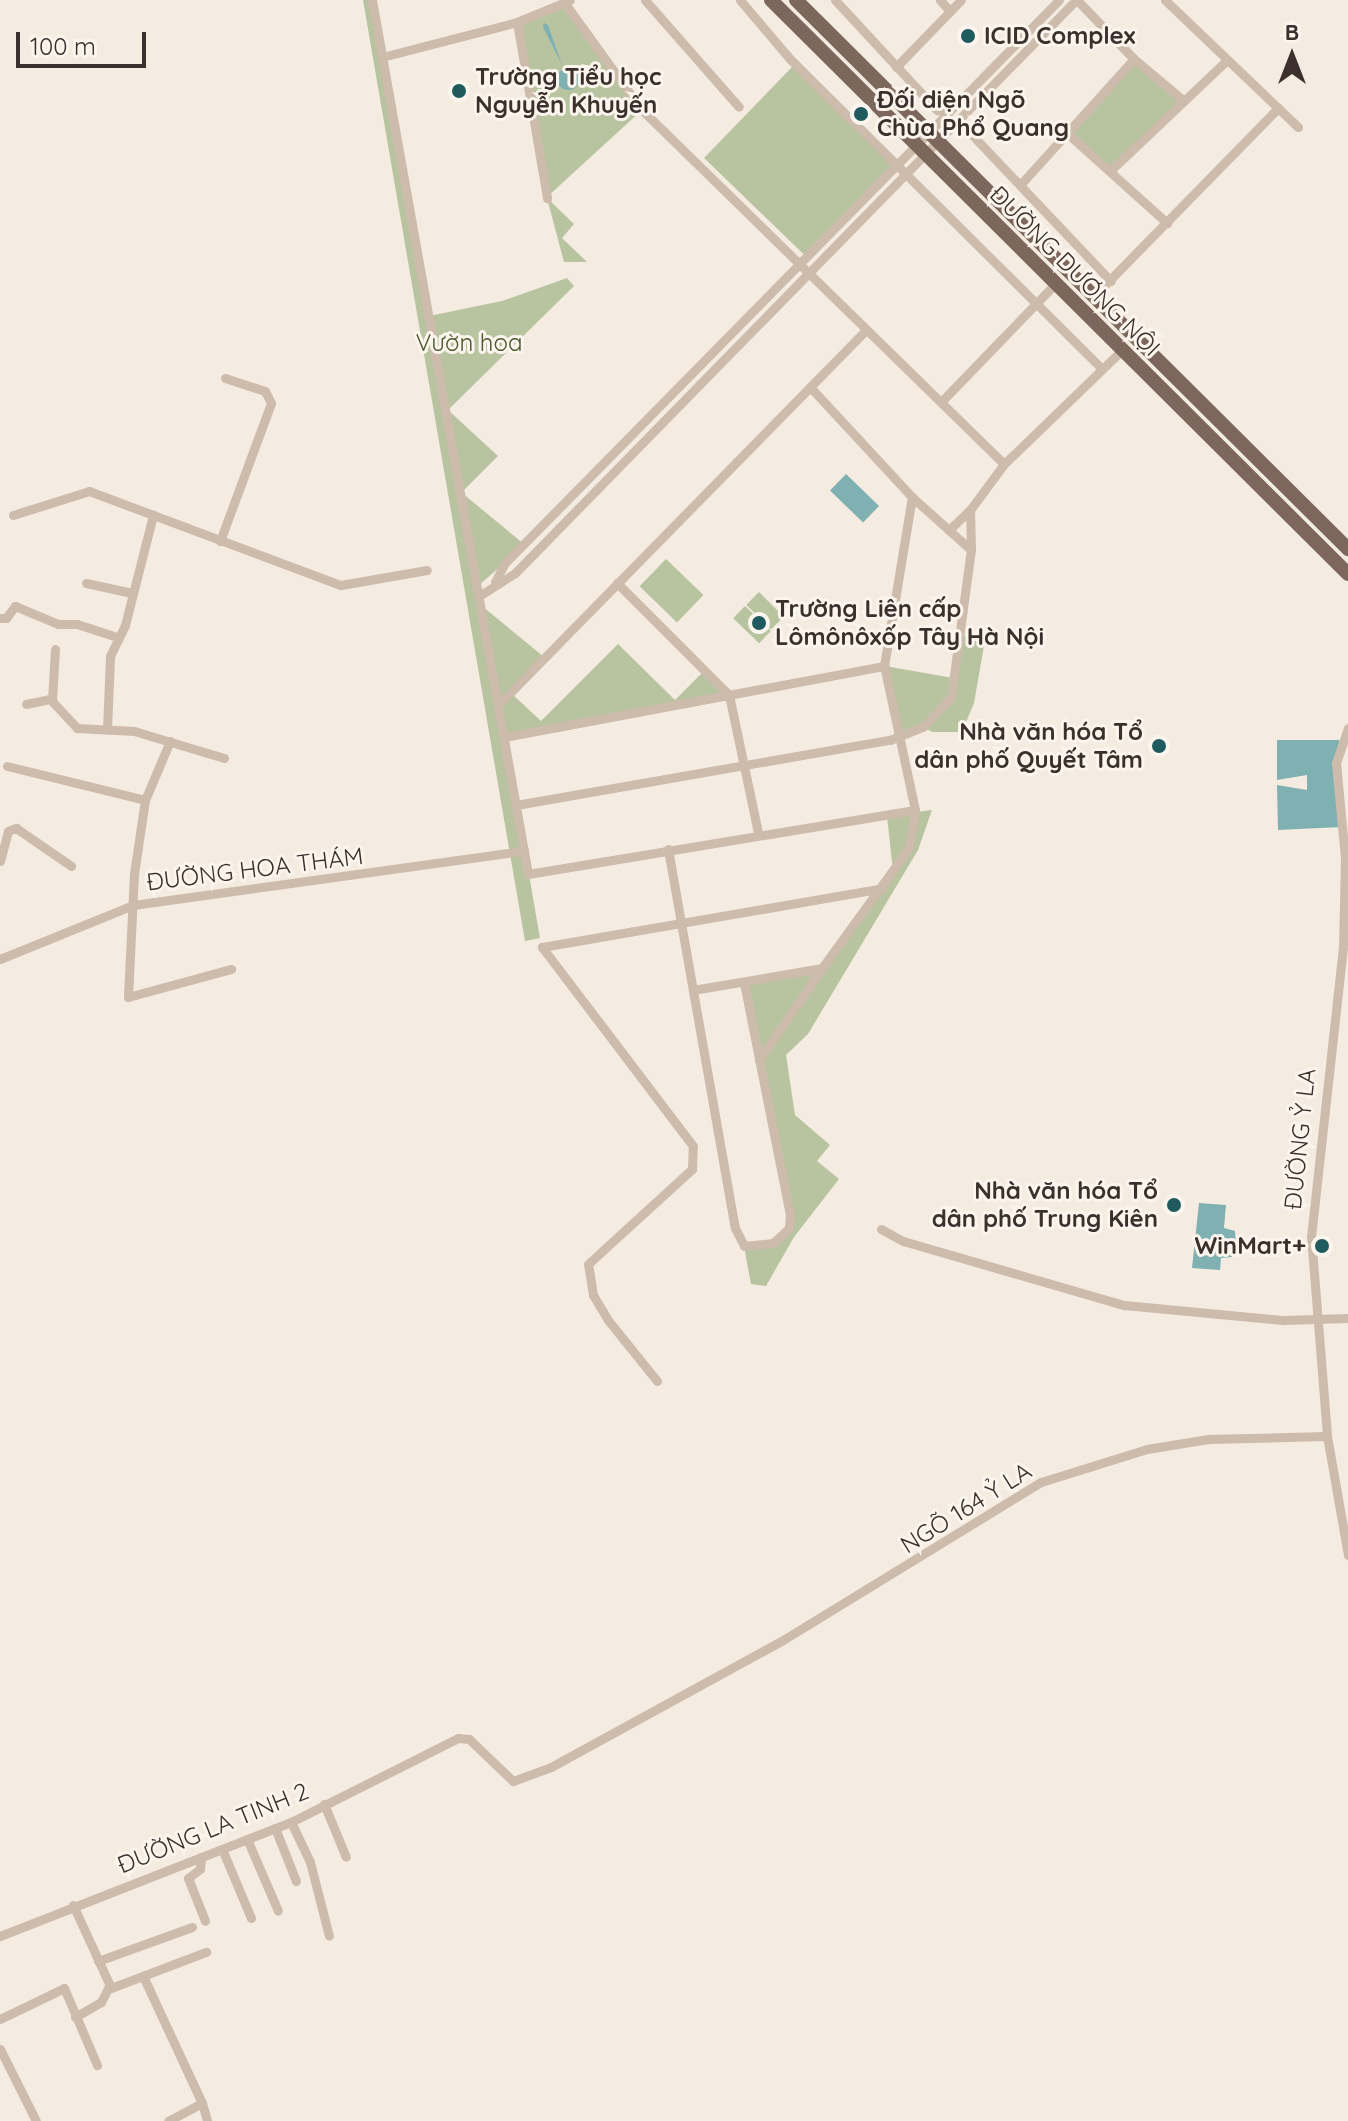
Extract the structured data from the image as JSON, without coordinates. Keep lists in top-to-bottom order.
{
  "streets": {
    "main road": ["ĐƯỜNG DƯƠNG NỘI"],
    "street": [
      "ĐƯỜNG HOA THÁM",
      "ĐƯỜNG Ỷ LA",
      "NGÕ 164 Ỷ LA",
      "ĐƯỜNG LA TINH 2"
    ]
  },
  "crossings": [
    ["ĐƯỜNG Ỷ LA", "NGÕ 164 Ỷ LA"],
    ["NGÕ 164 Ỷ LA", "ĐƯỜNG LA TINH 2"]
  ],
  "parks": ["Vườn hoa"],
  "places": [
    "ICID Complex",
    "Trường Tiểu học Nguyễn Khuyến",
    "Đối diện Ngõ Chùa Phổ Quang",
    "Trường Liên cấp Lômônôxốp Tây Hà Nội",
    "Nhà văn hóa Tổ dân phố Quyết Tâm",
    "Nhà văn hóa Tổ dân phố Trung Kiên",
    "WinMart+"
  ],
  "scale_bar": "100 m",
  "north": "top"
}
